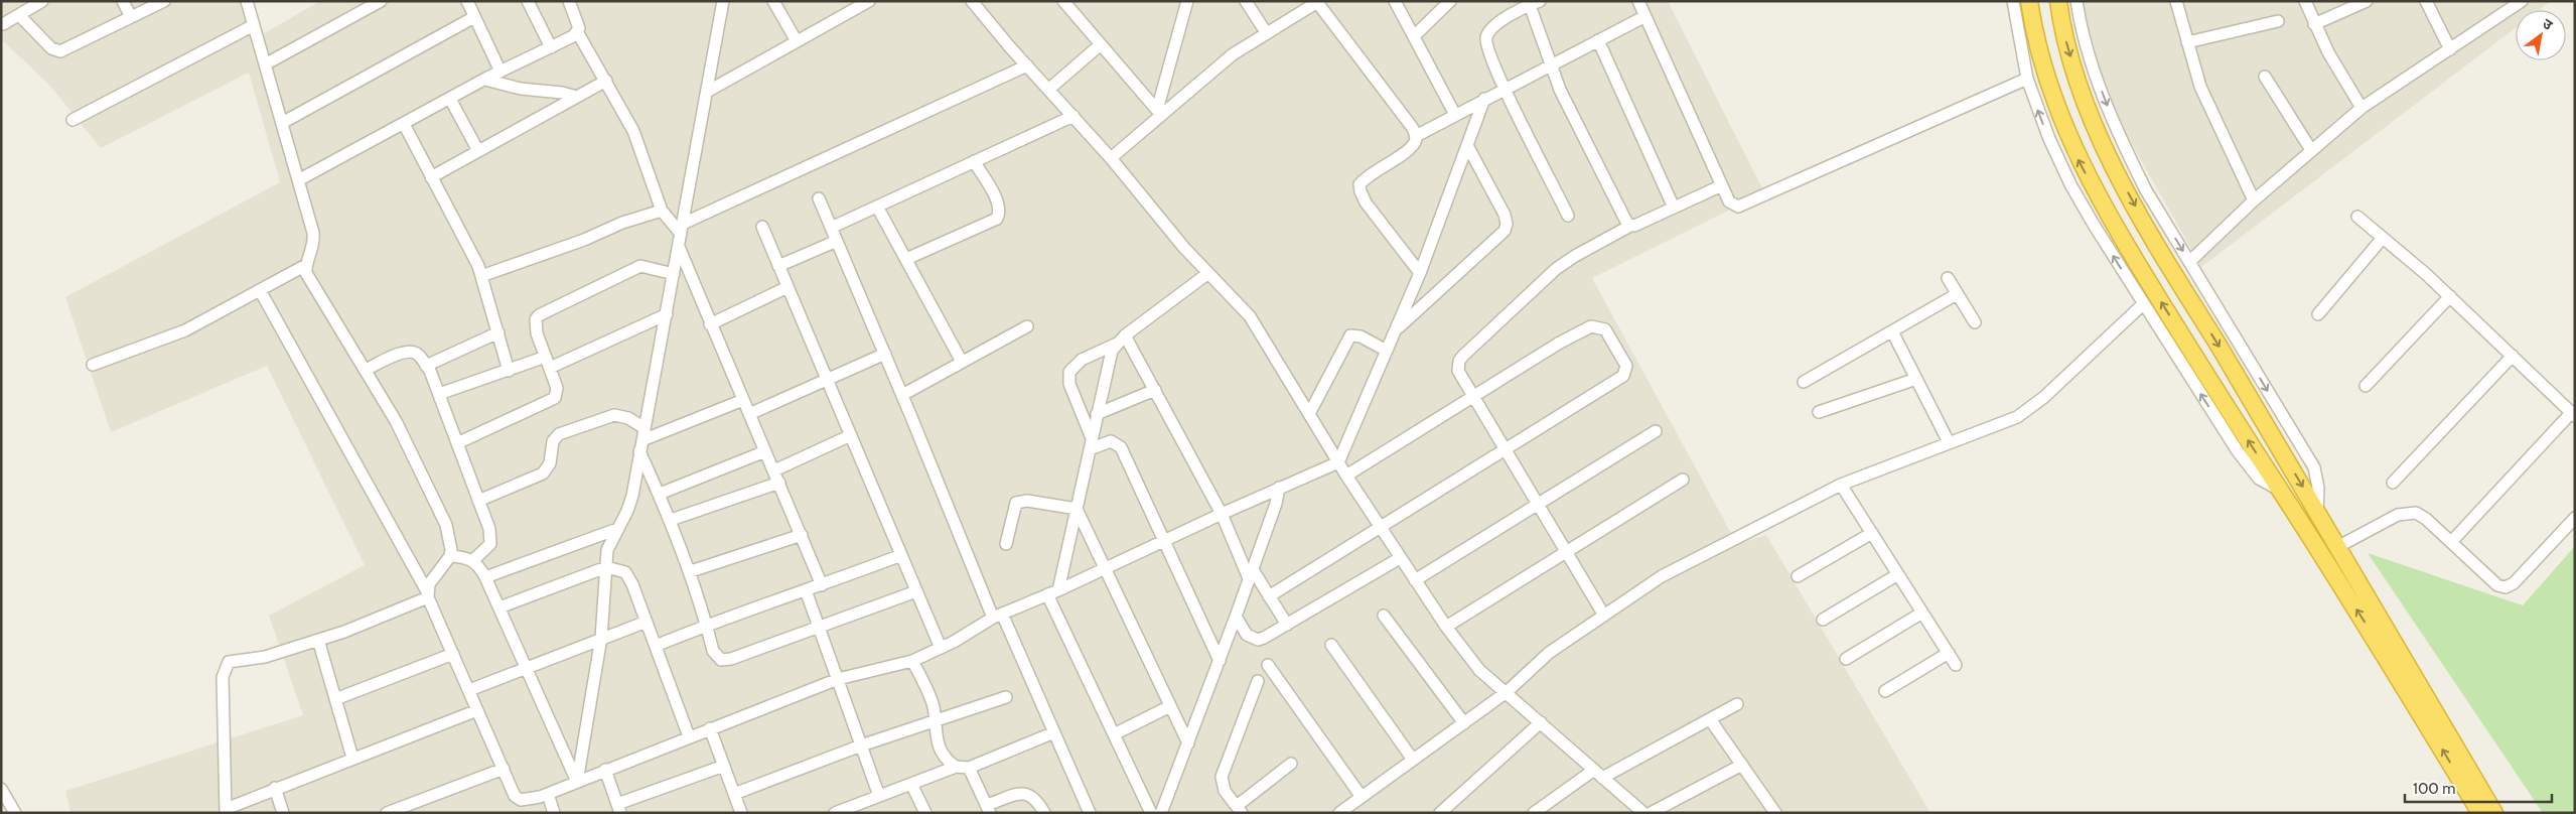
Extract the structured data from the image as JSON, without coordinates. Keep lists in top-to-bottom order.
{
  "scale_bar": "100 m",
  "north": "top right"
}
